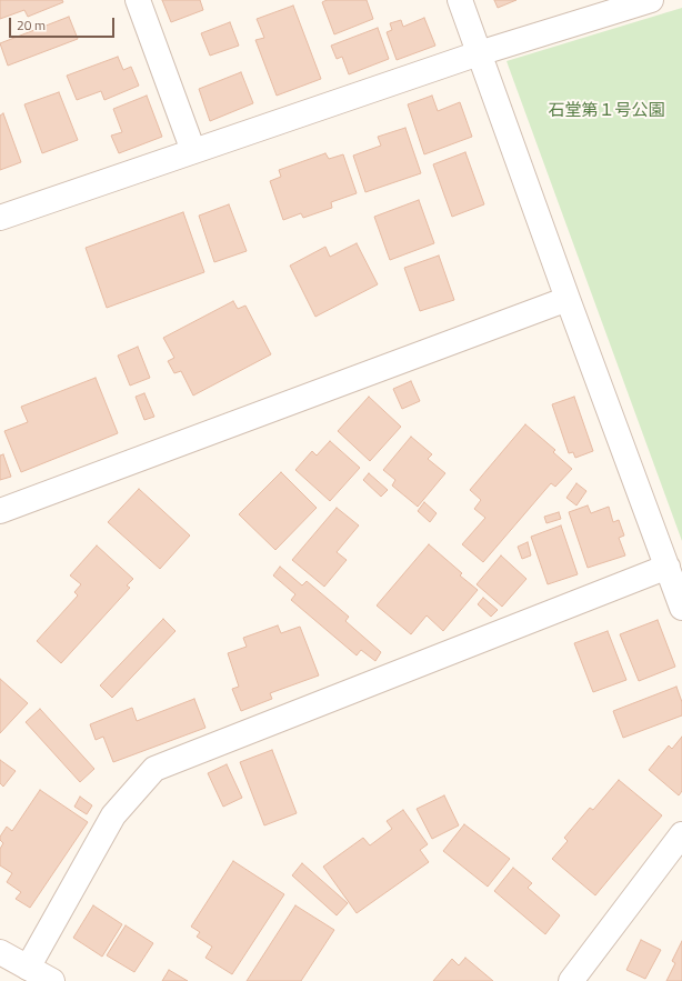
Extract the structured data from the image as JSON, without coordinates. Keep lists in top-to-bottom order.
{
  "parks": ["石堂第１号公園"],
  "scale_bar": "20 m"
}
